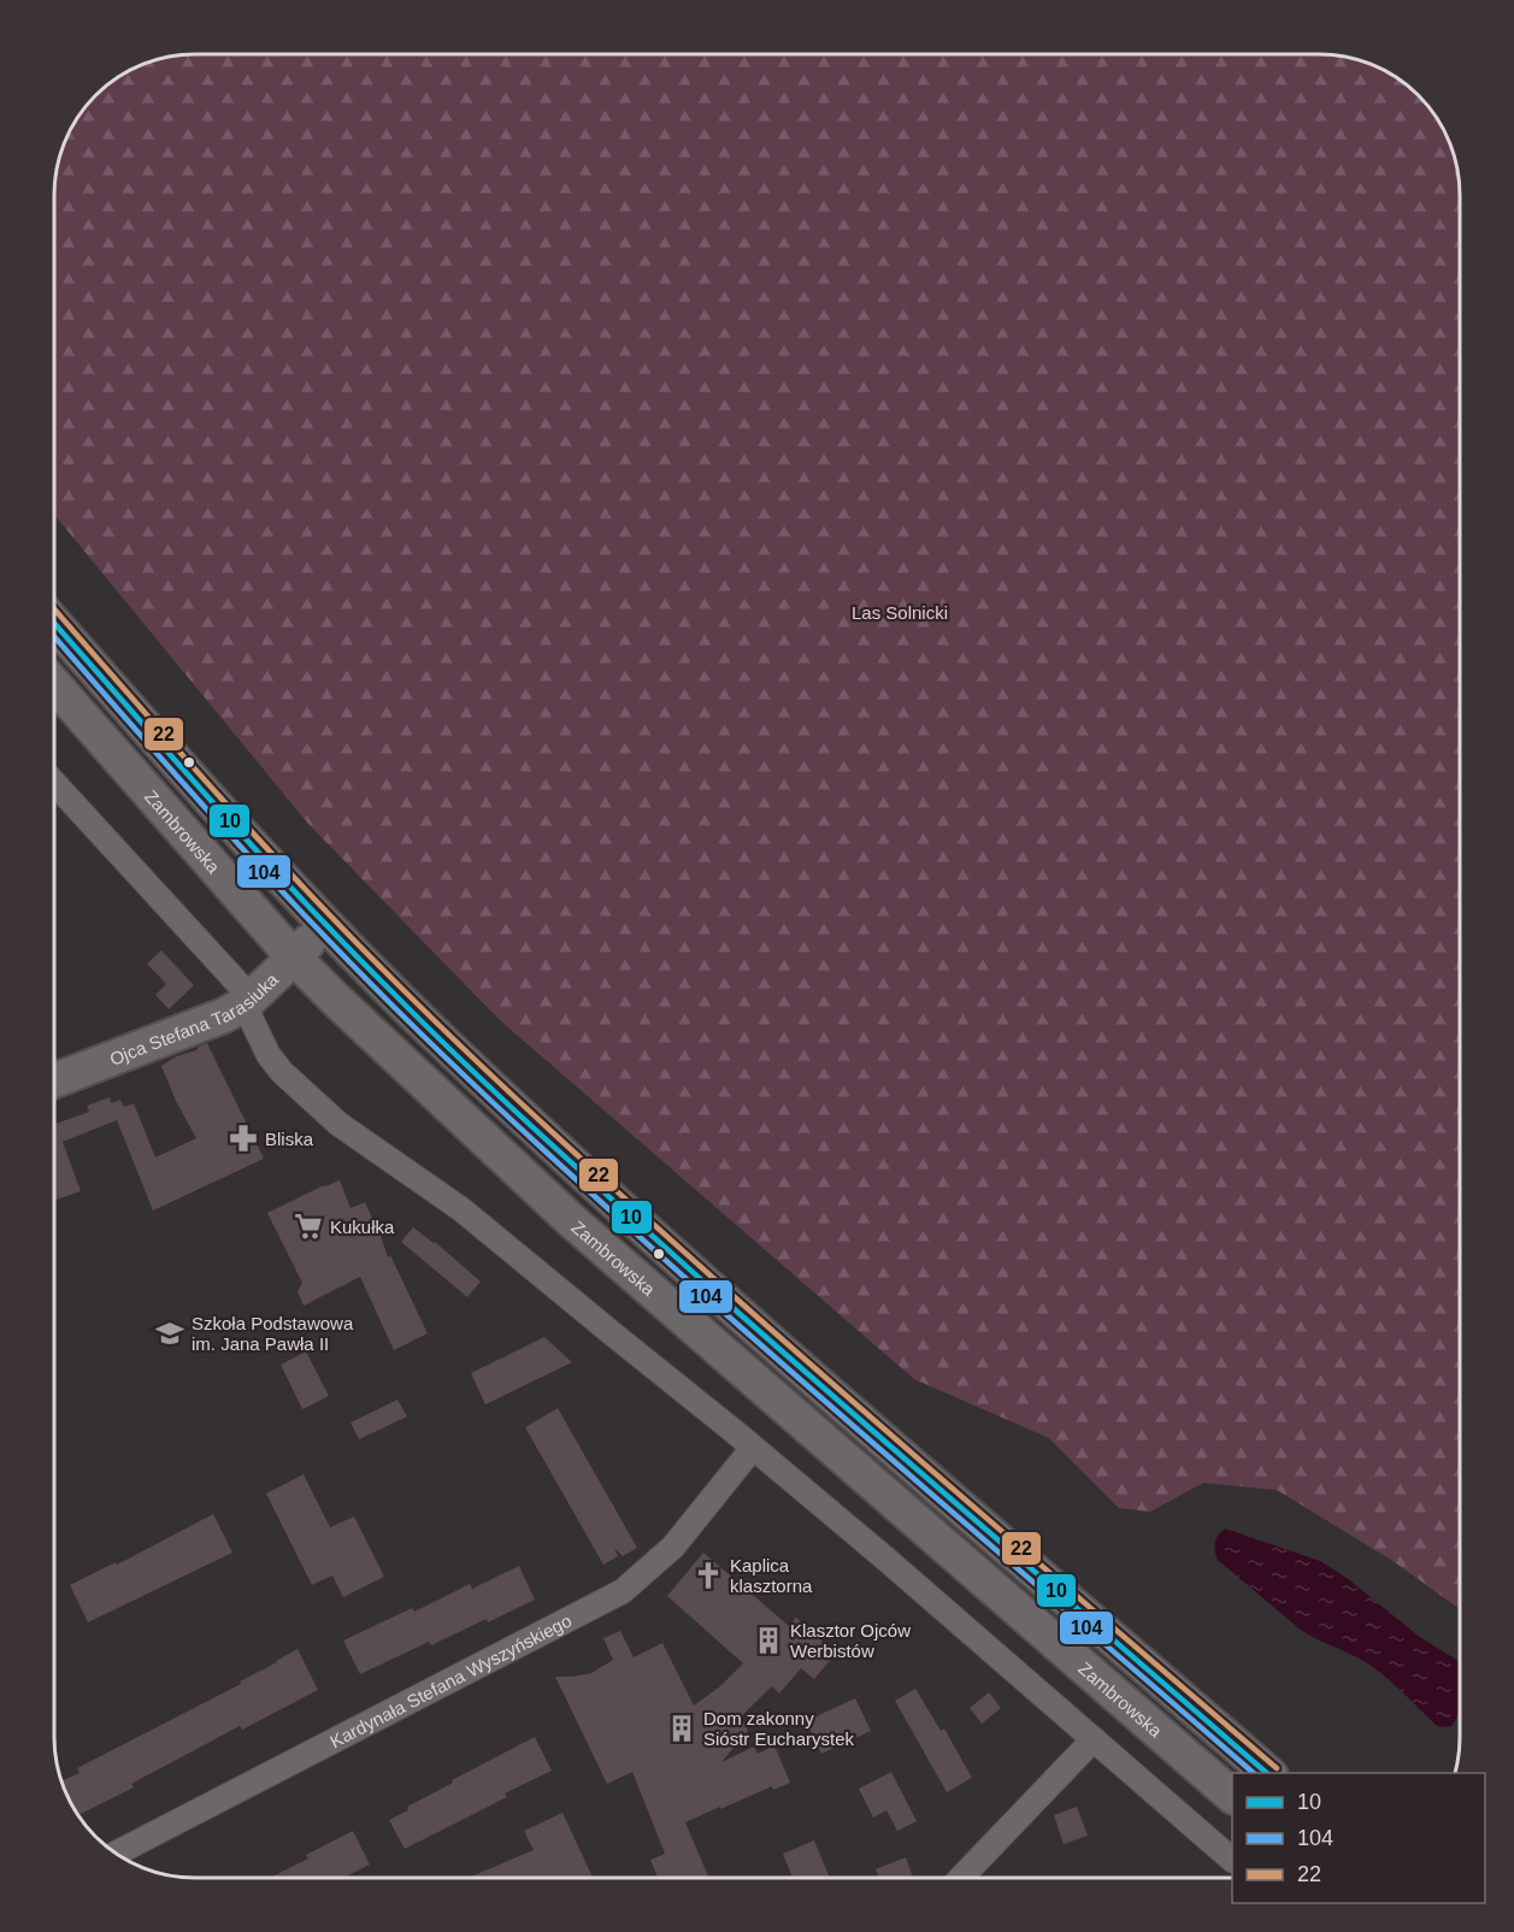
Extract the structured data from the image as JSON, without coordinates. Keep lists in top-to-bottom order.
{
  "streets": {
    "main road": ["Zambrowska", "Ojca Stefana Tarasiuka"],
    "street": ["Kardynała Stefana Wyszyńskiego"]
  },
  "crossings": [
    ["Zambrowska", "Ojca Stefana Tarasiuka"]
  ],
  "parks": ["Las Solnicki"],
  "places": {
    "pharmacy": ["Bliska"],
    "supermarket": ["Kukułka"],
    "school or university": ["Szkoła Podstawowa im. Jana Pawła II"],
    "church": ["Kaplica klasztorna"],
    "building": ["Klasztor Ojców Werbistów", "Dom zakonny Sióstr Eucharystek"]
  },
  "lines": ["transit line 22", "transit line 10", "transit line 104"],
  "legend": ["10", "104", "22"]
}
